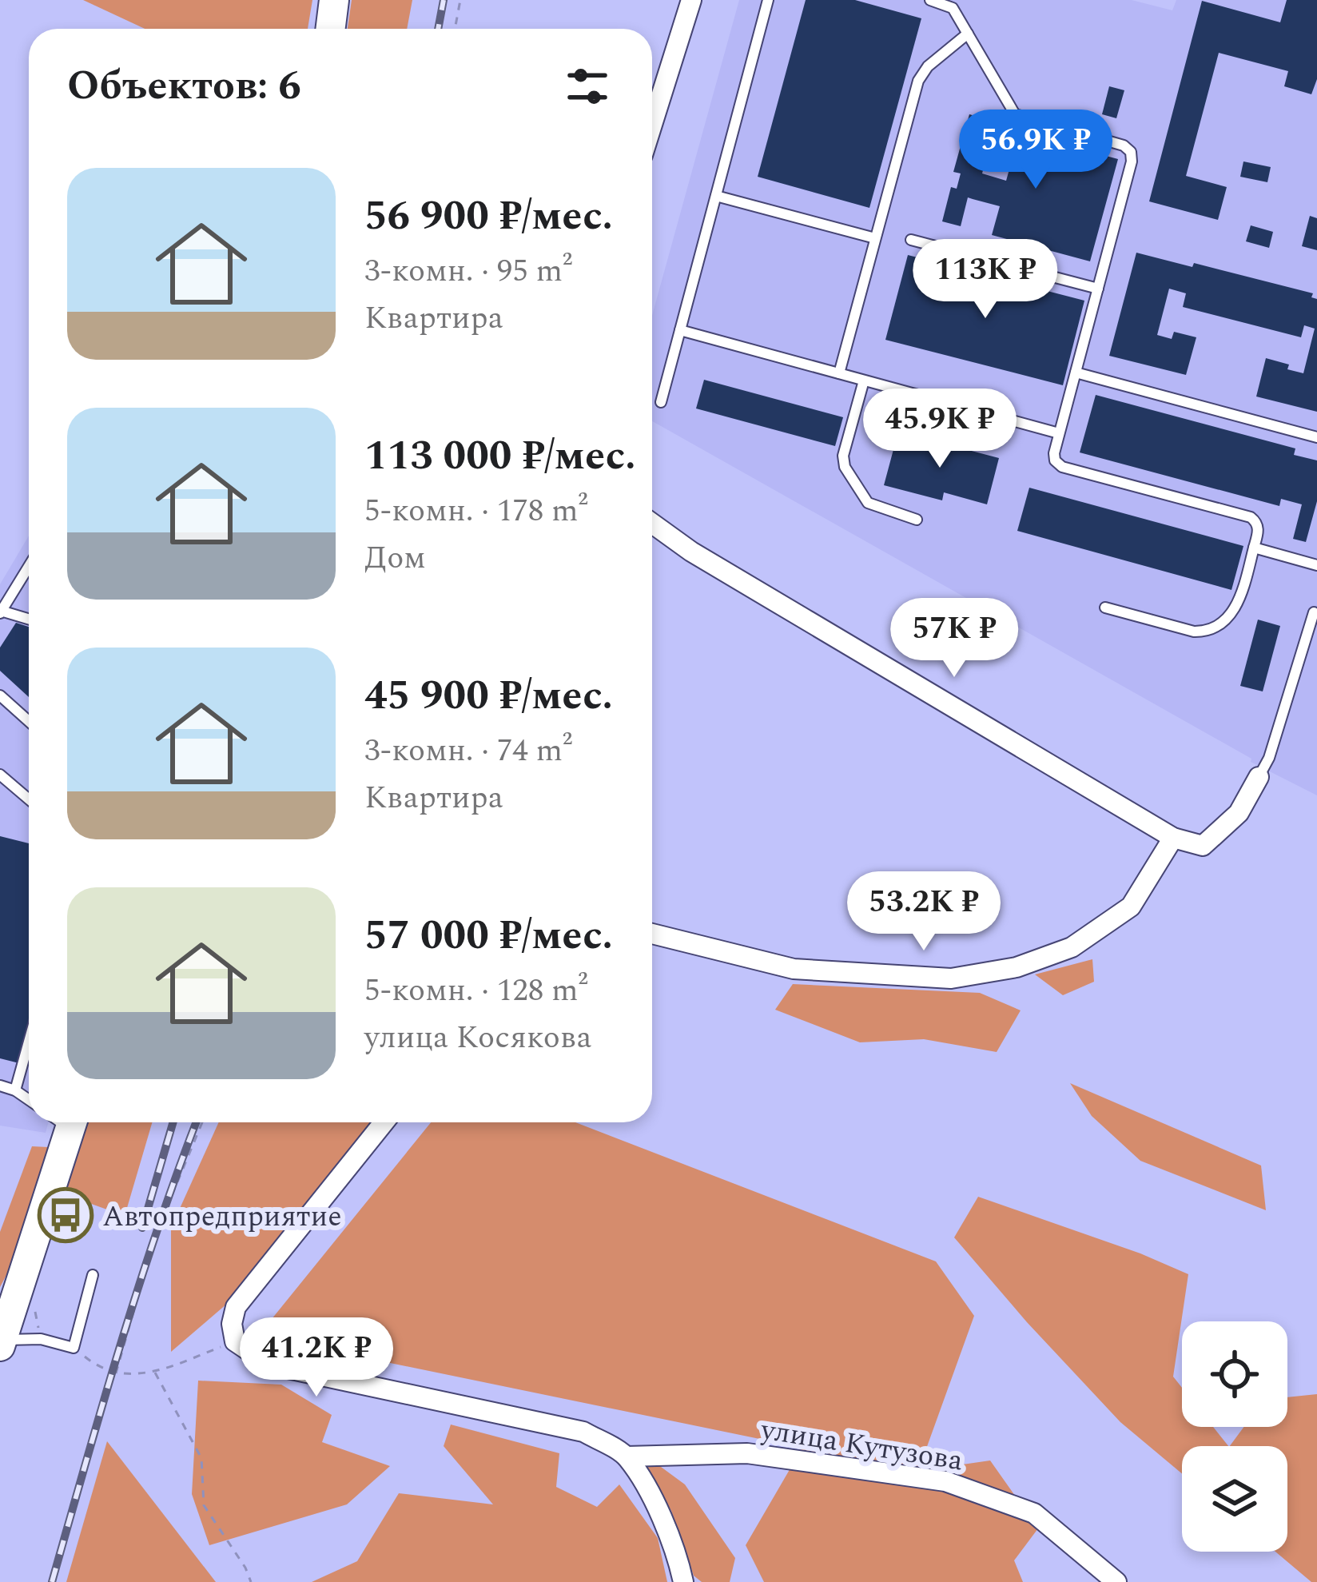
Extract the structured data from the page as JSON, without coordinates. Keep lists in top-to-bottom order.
{
  "streets": {
    "street": ["улица Кутузова"]
  },
  "places": {
    "bus stop": ["Автопредприятие"]
  },
  "page": {
    "heading": "Объектов: 6",
    "price": [
      "56.9K ₽",
      "113K ₽",
      "45.9K ₽",
      "57K ₽",
      "53.2K ₽",
      "41.2K ₽"
    ],
    "list": [
      {
        "name": "56 900 ₽/мес.",
        "note": "3-комн. · 95 m² · Квартира"
      },
      {
        "name": "113 000 ₽/мес.",
        "note": "5-комн. · 178 m² · Дом"
      },
      {
        "name": "45 900 ₽/мес.",
        "note": "3-комн. · 74 m² · Квартира"
      },
      {
        "name": "57 000 ₽/мес.",
        "note": "5-комн. · 128 m² · улица Косякова"
      }
    ]
  }
}
